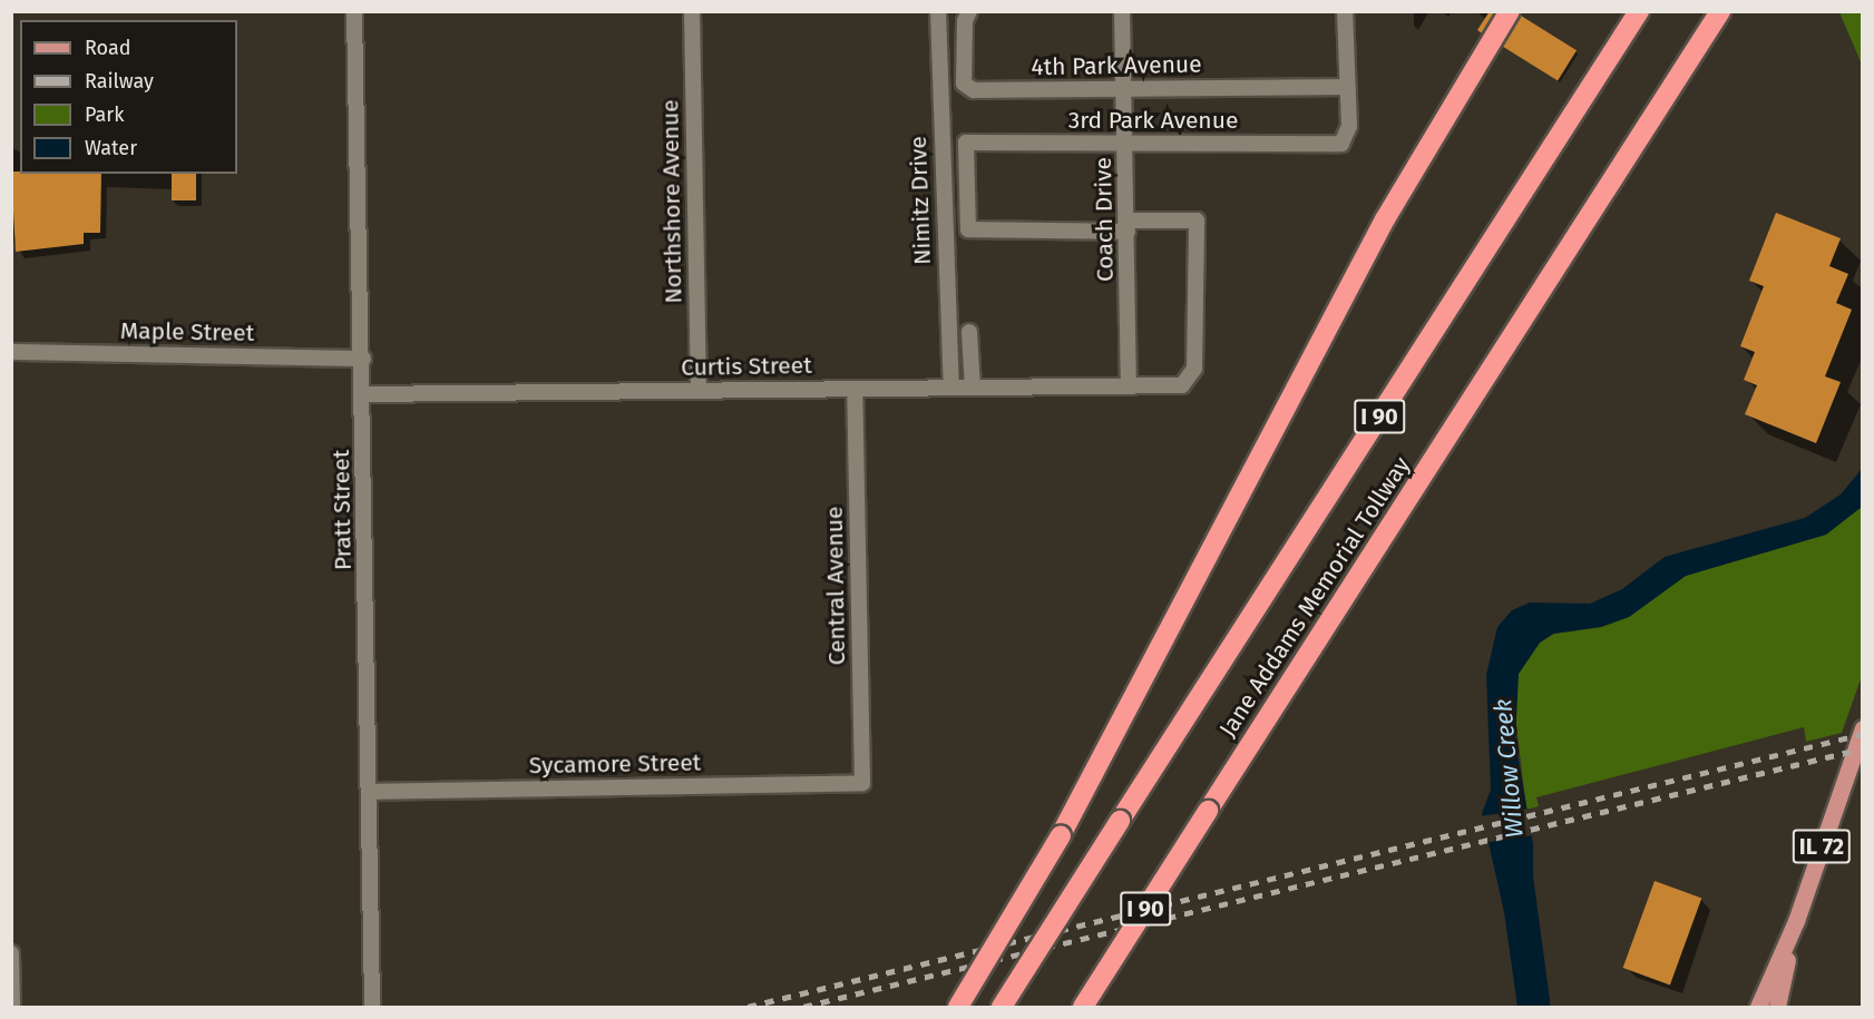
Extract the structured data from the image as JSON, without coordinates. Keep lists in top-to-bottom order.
{
  "streets": {
    "highway": ["I 90", "Jane Addams Memorial Tollway"],
    "main road": ["IL 72"],
    "street": [
      "4th Park Avenue",
      "3rd Park Avenue",
      "Nimitz Drive",
      "Northshore Avenue",
      "Coach Drive",
      "Maple Street",
      "Curtis Street",
      "Pratt Street",
      "Central Avenue",
      "Sycamore Street"
    ]
  },
  "crossings": [
    ["4th Park Avenue", "3rd Park Avenue"],
    ["4th Park Avenue", "Coach Drive"],
    ["3rd Park Avenue", "Coach Drive"],
    ["3rd Park Avenue", "Curtis Street"],
    ["Nimitz Drive", "Curtis Street"],
    ["Northshore Avenue", "Curtis Street"],
    ["Coach Drive", "Curtis Street"],
    ["Maple Street", "Pratt Street"],
    ["Curtis Street", "Pratt Street"],
    ["Curtis Street", "Central Avenue"],
    ["Pratt Street", "Sycamore Street"],
    ["Central Avenue", "Sycamore Street"]
  ],
  "water": ["Willow Creek"],
  "legend": [
    "Road",
    "Railway",
    "Park",
    "Water"
  ]
}
